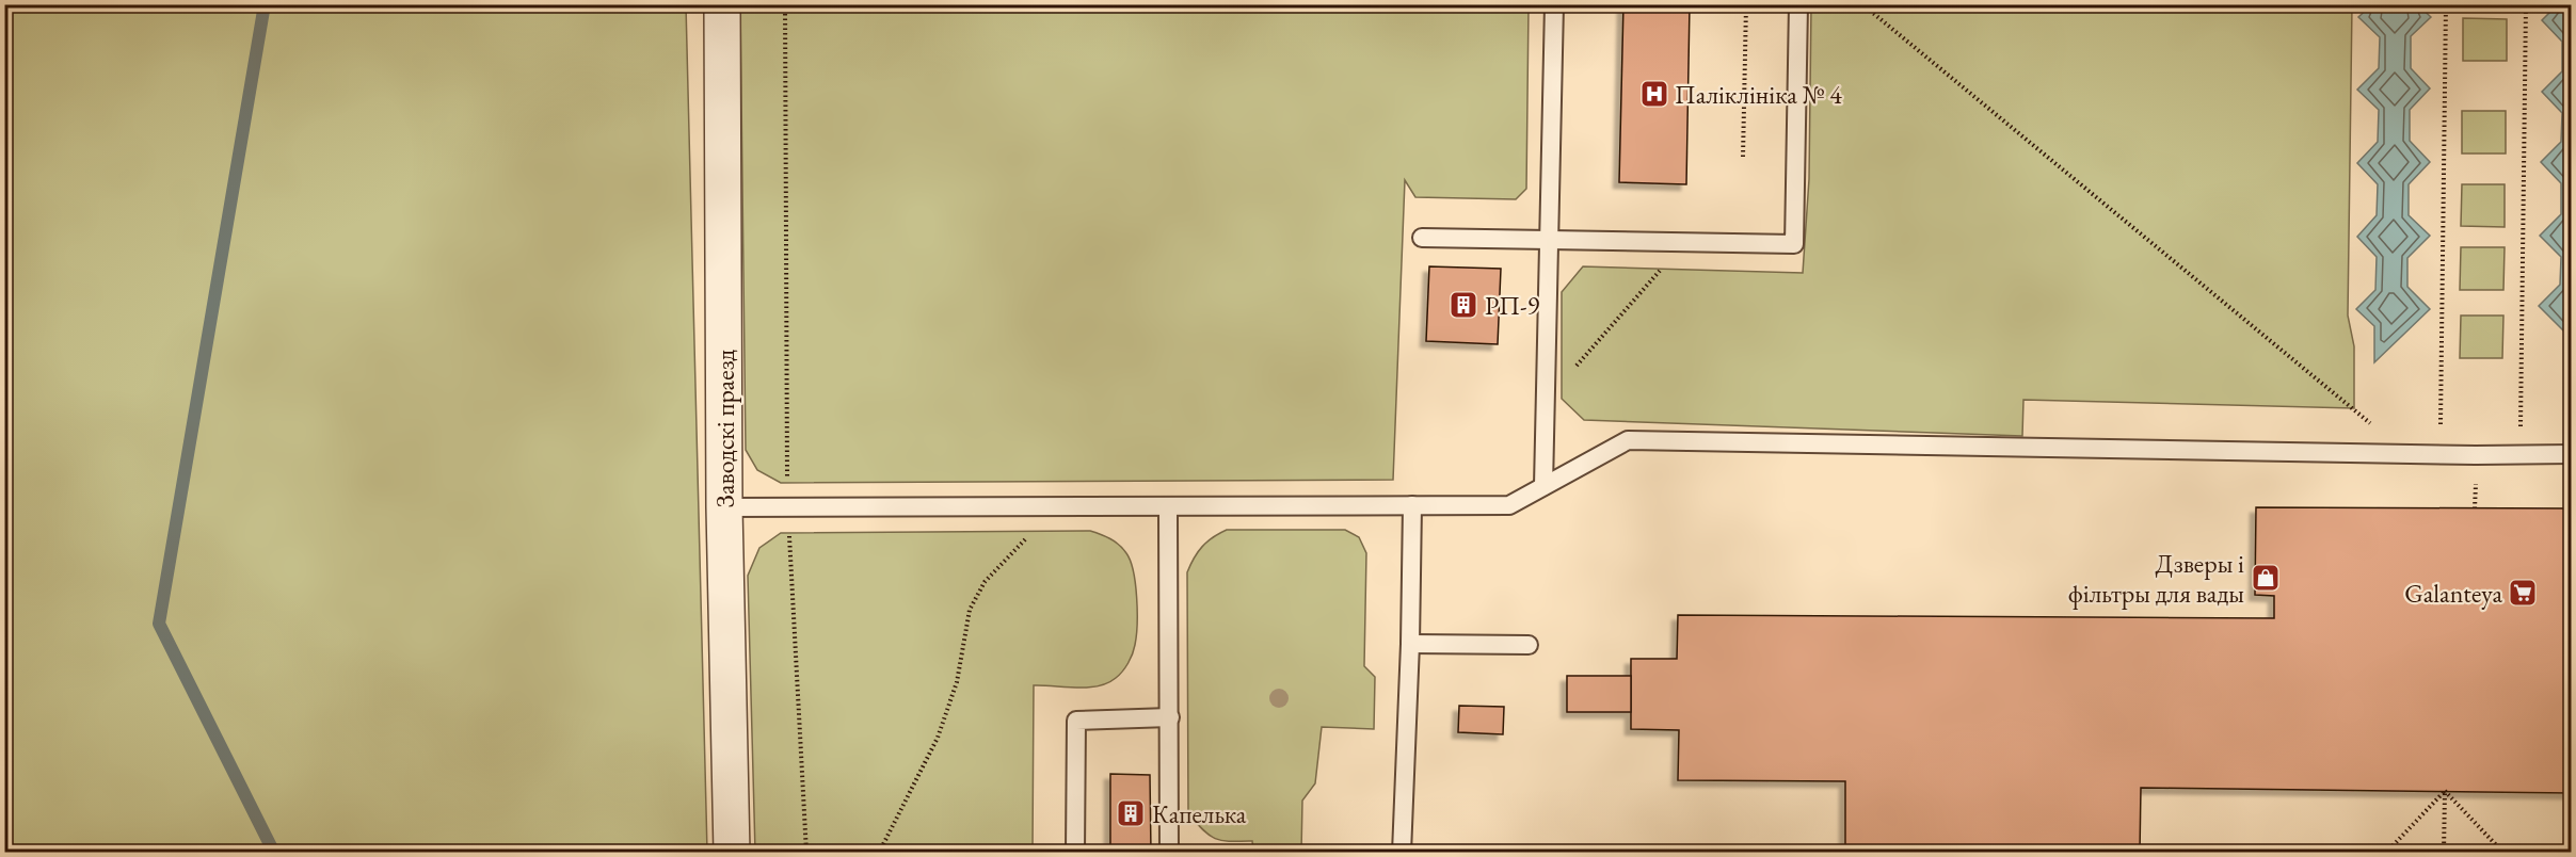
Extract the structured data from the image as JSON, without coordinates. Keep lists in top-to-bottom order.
{
  "streets": {
    "street": ["Заводскі праезд"]
  },
  "places": {
    "hospital": ["Паліклініка № 4"],
    "building": ["РП-9", "Капелька"],
    "shop": ["Дзверы і фільтры для вады"],
    "supermarket": ["Galanteya"]
  }
}
